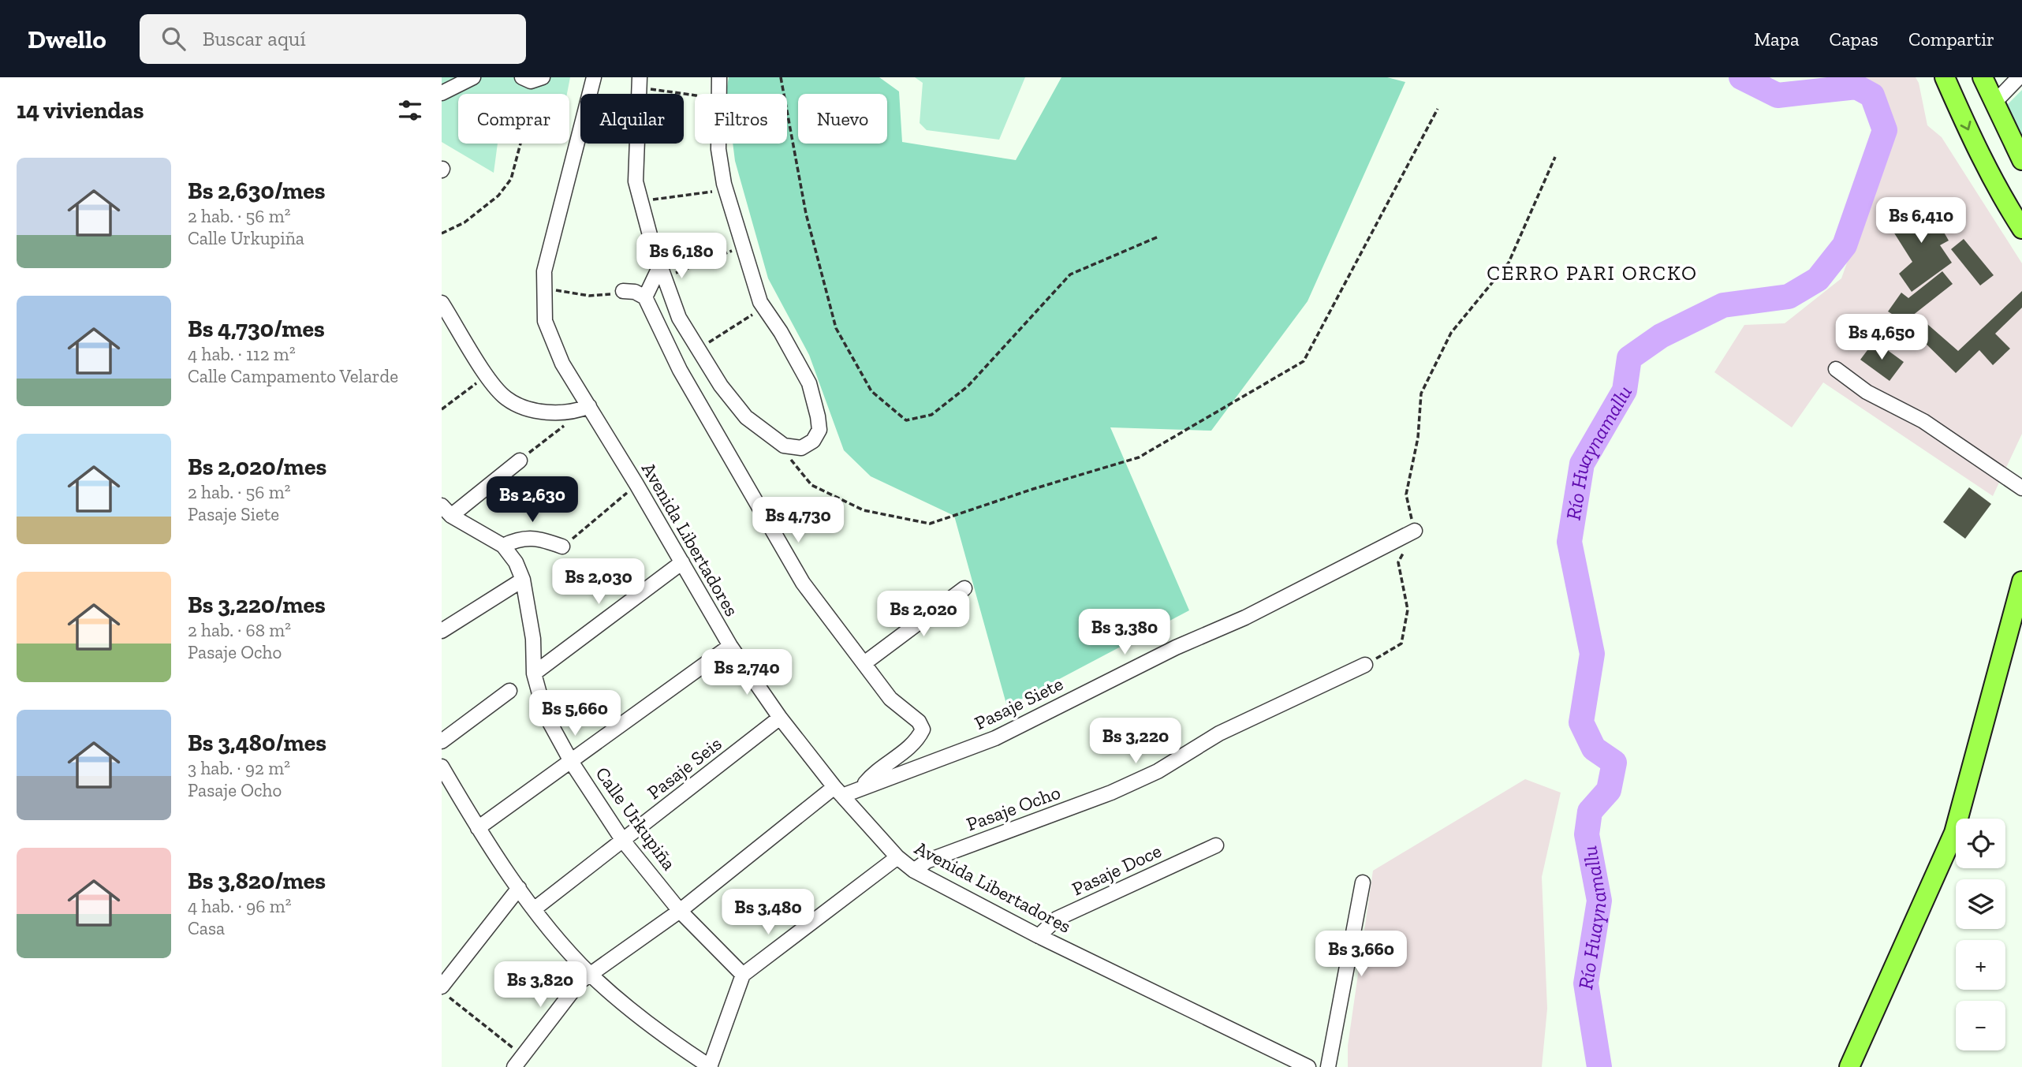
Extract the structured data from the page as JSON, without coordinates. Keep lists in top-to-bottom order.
{
  "streets": {
    "street": [
      "Avenida Libertadores",
      "Pasaje Siete",
      "Pasaje Seis",
      "Pasaje Ocho",
      "Calle Urkupiña",
      "Pasaje Doce"
    ]
  },
  "crossings": [
    ["Avenida Libertadores", "Pasaje Siete"],
    ["Avenida Libertadores", "Pasaje Seis"],
    ["Avenida Libertadores", "Pasaje Ocho"],
    ["Avenida Libertadores", "Pasaje Doce"],
    ["Pasaje Siete", "Calle Urkupiña"],
    ["Pasaje Seis", "Calle Urkupiña"]
  ],
  "districts": ["CERRO PARI ORCKO"],
  "water": ["Río Huaynamallu"],
  "page": {
    "header": "Dwello",
    "search": "Buscar aquí",
    "nav": ["Mapa", "Capas", "Compartir"],
    "heading": "14 viviendas",
    "chip": [
      "Comprar",
      "Alquilar",
      "Filtros",
      "Nuevo"
    ],
    "list": [
      {
        "name": "Bs 2,630/mes",
        "note": "2 hab. · 56 m² · Calle Urkupiña"
      },
      {
        "name": "Bs 4,730/mes",
        "note": "4 hab. · 112 m² · Calle Campamento Velarde"
      },
      {
        "name": "Bs 2,020/mes",
        "note": "2 hab. · 56 m² · Pasaje Siete"
      },
      {
        "name": "Bs 3,220/mes",
        "note": "2 hab. · 68 m² · Pasaje Ocho"
      },
      {
        "name": "Bs 3,480/mes",
        "note": "3 hab. · 92 m² · Pasaje Ocho"
      },
      {
        "name": "Bs 3,820/mes",
        "note": "4 hab. · 96 m² · Casa"
      }
    ],
    "price": [
      "Bs 6,410",
      "Bs 6,180",
      "Bs 4,650",
      "Bs 2,630",
      "Bs 4,730",
      "Bs 2,030",
      "Bs 2,020",
      "Bs 3,380",
      "Bs 2,740",
      "Bs 5,660",
      "Bs 3,220",
      "Bs 3,480",
      "Bs 3,660",
      "Bs 3,820"
    ],
    "map_buttons": ["+", "−"]
  }
}
